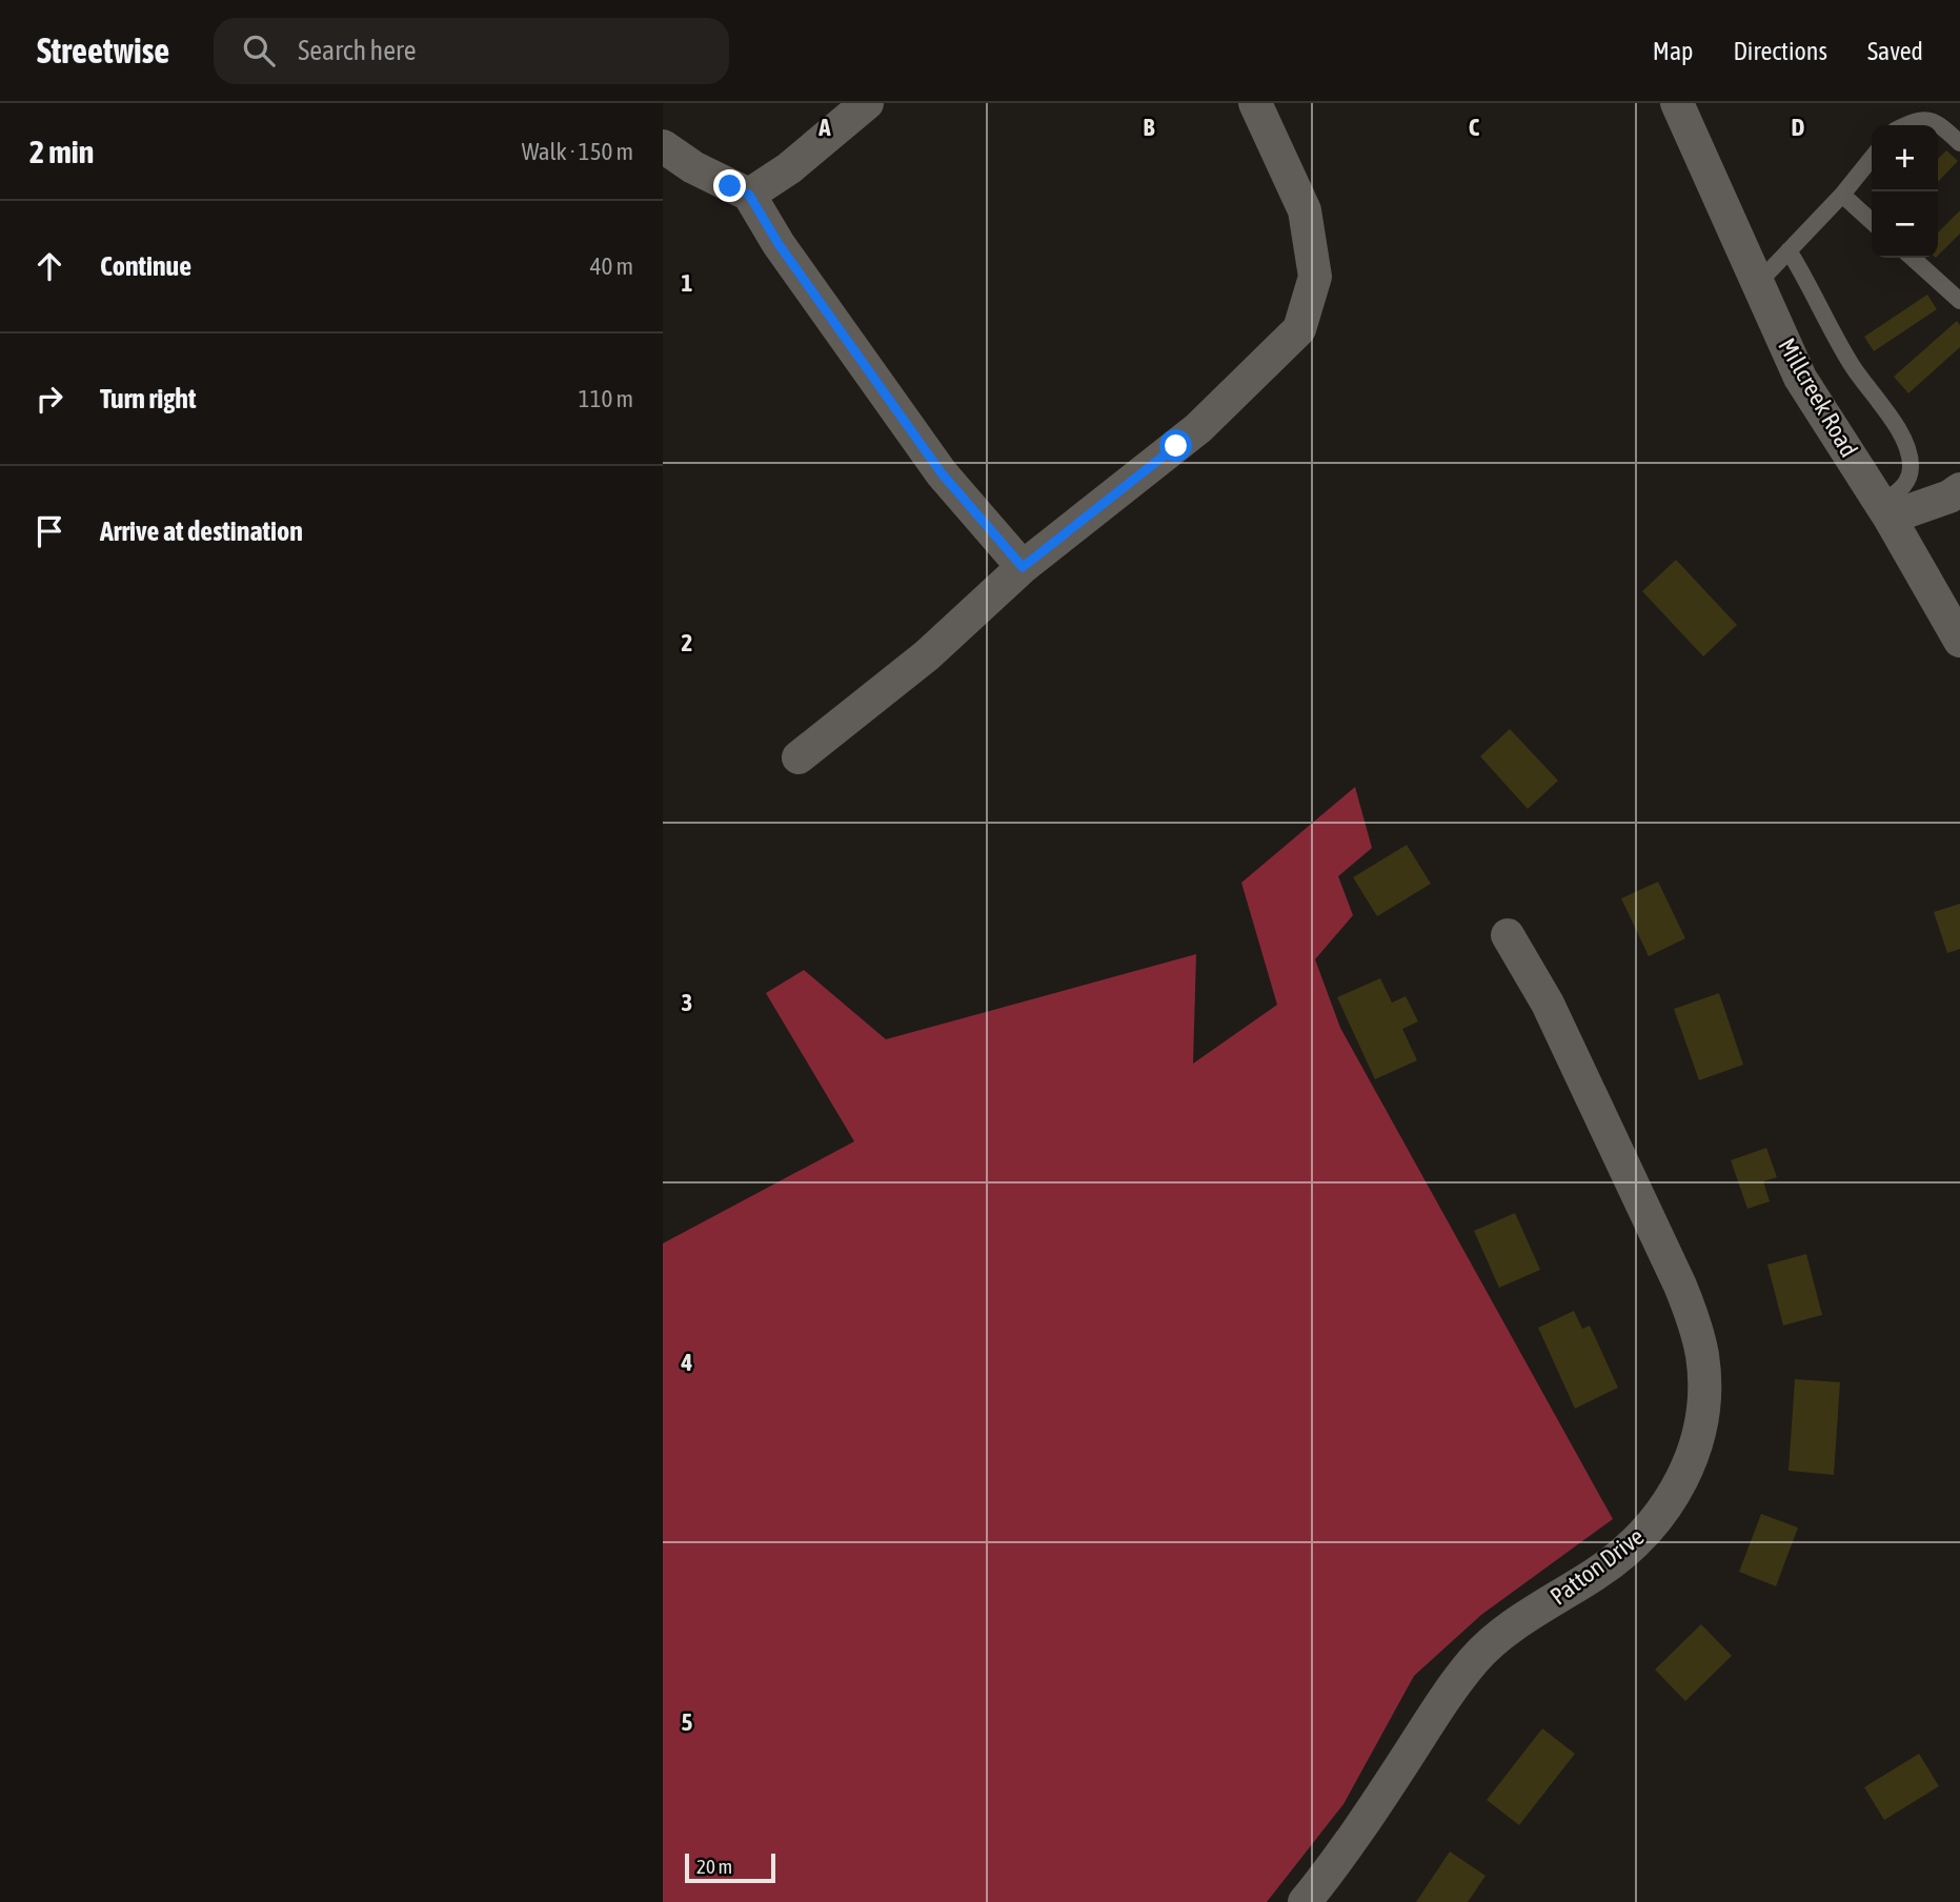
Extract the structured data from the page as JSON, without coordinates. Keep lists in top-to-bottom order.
{
  "streets": {
    "street": ["Millcreek Road", "Patton Drive"]
  },
  "scale_bar": "20 m",
  "page": {
    "header": "Streetwise",
    "search": "Search here",
    "nav": ["Map", "Directions", "Saved"],
    "heading": ["2 min", "Walk · 150 m"],
    "map_buttons": ["+", "−"],
    "list": [
      ["Continue", "40 m"],
      ["Turn right", "110 m"],
      "Arrive at destination"
    ],
    "scale": "20 m"
  },
  "grid": {
    "columns": [
      "A",
      "B",
      "C",
      "D"
    ],
    "rows": [
      "1",
      "2",
      "3",
      "4",
      "5"
    ]
  }
}
